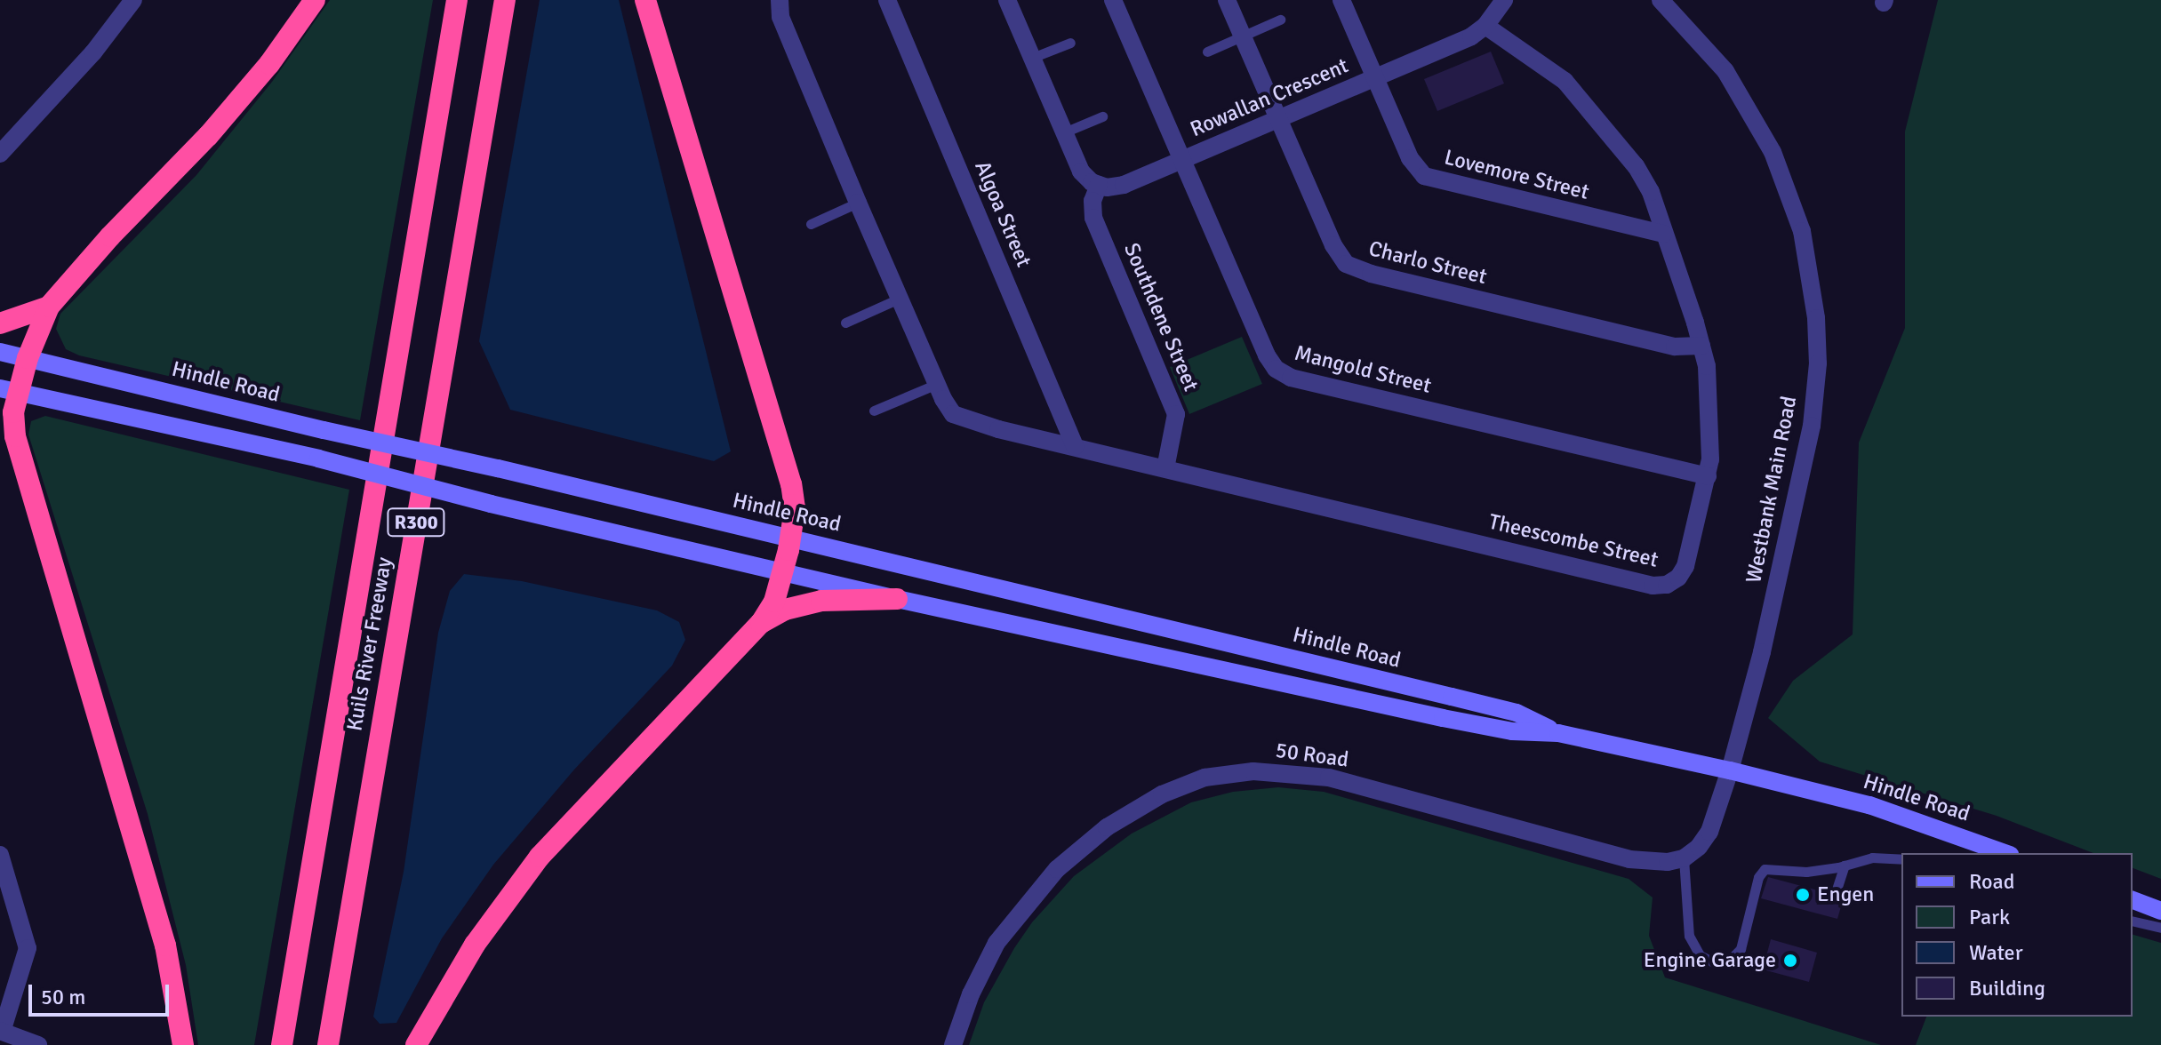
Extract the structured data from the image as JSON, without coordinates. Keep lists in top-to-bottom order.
{
  "streets": {
    "highway": ["R300", "Kuils River Freeway"],
    "main road": ["Hindle Road"],
    "street": [
      "Rowallan Crescent",
      "Lovemore Street",
      "Algoa Street",
      "Charlo Street",
      "Southdene Street",
      "Mangold Street",
      "Westbank Main Road",
      "Theescombe Street",
      "50 Road"
    ]
  },
  "crossings": [
    ["Rowallan Crescent", "Lovemore Street"],
    ["Rowallan Crescent", "Charlo Street"],
    ["Rowallan Crescent", "Southdene Street"],
    ["Rowallan Crescent", "Mangold Street"],
    ["Rowallan Crescent", "Theescombe Street"],
    ["Lovemore Street", "Theescombe Street"],
    ["Algoa Street", "Theescombe Street"],
    ["Charlo Street", "Theescombe Street"],
    ["Southdene Street", "Theescombe Street"],
    ["Mangold Street", "Theescombe Street"],
    ["Hindle Road", "Westbank Main Road"]
  ],
  "places": ["Engen", "Engine Garage"],
  "legend": [
    "Road",
    "Park",
    "Water",
    "Building"
  ],
  "scale_bar": "50 m"
}
